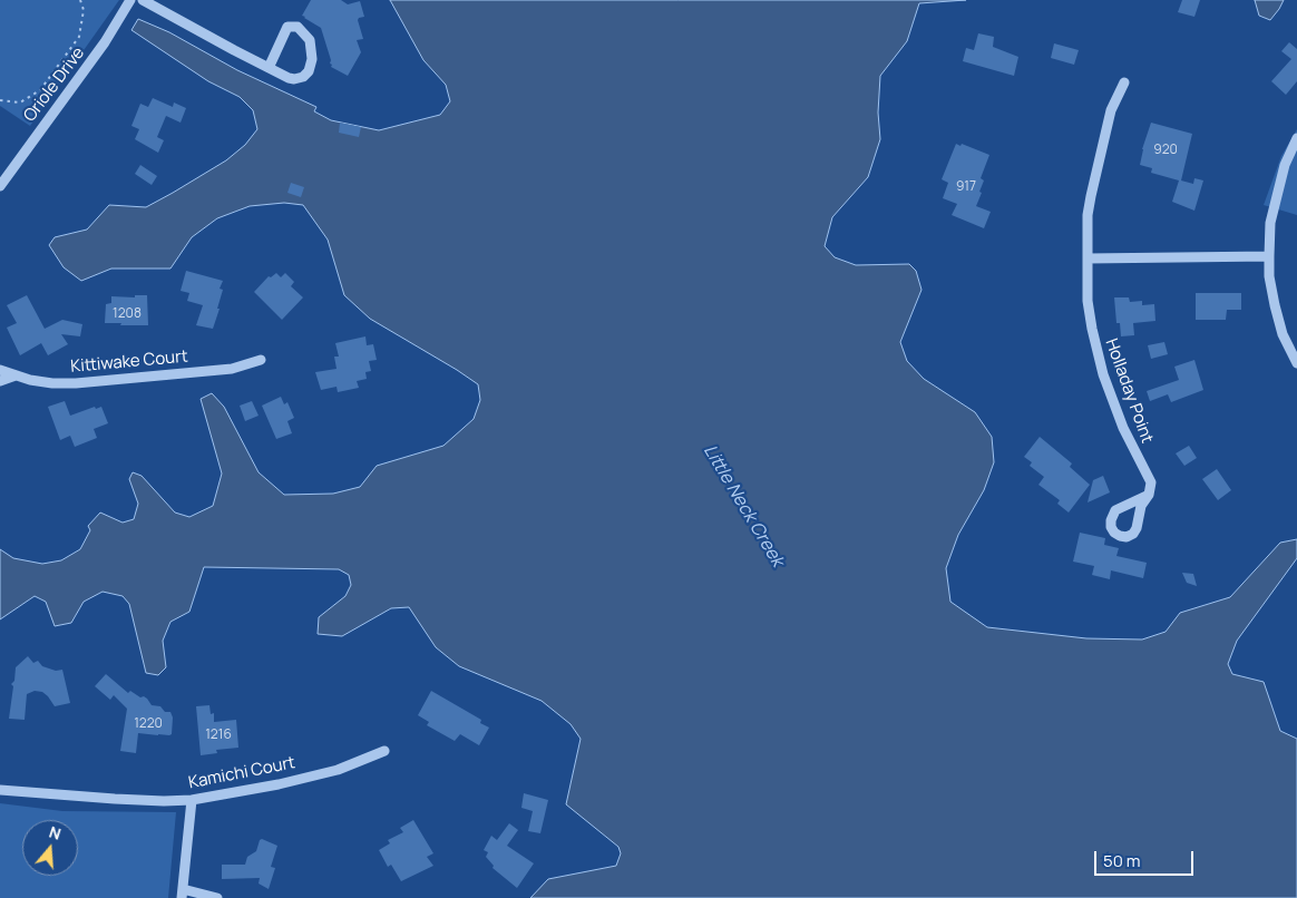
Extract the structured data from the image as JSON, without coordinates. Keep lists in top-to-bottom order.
{
  "streets": {
    "street": [
      "Oriole Drive",
      "Kittiwake Court",
      "Holladay Point",
      "Kamichi Court"
    ]
  },
  "water": ["Little Neck Creek"],
  "house_numbers": [
    "920",
    "917",
    "1208",
    "1220",
    "1216"
  ],
  "scale_bar": "50 m",
  "north": "top"
}
